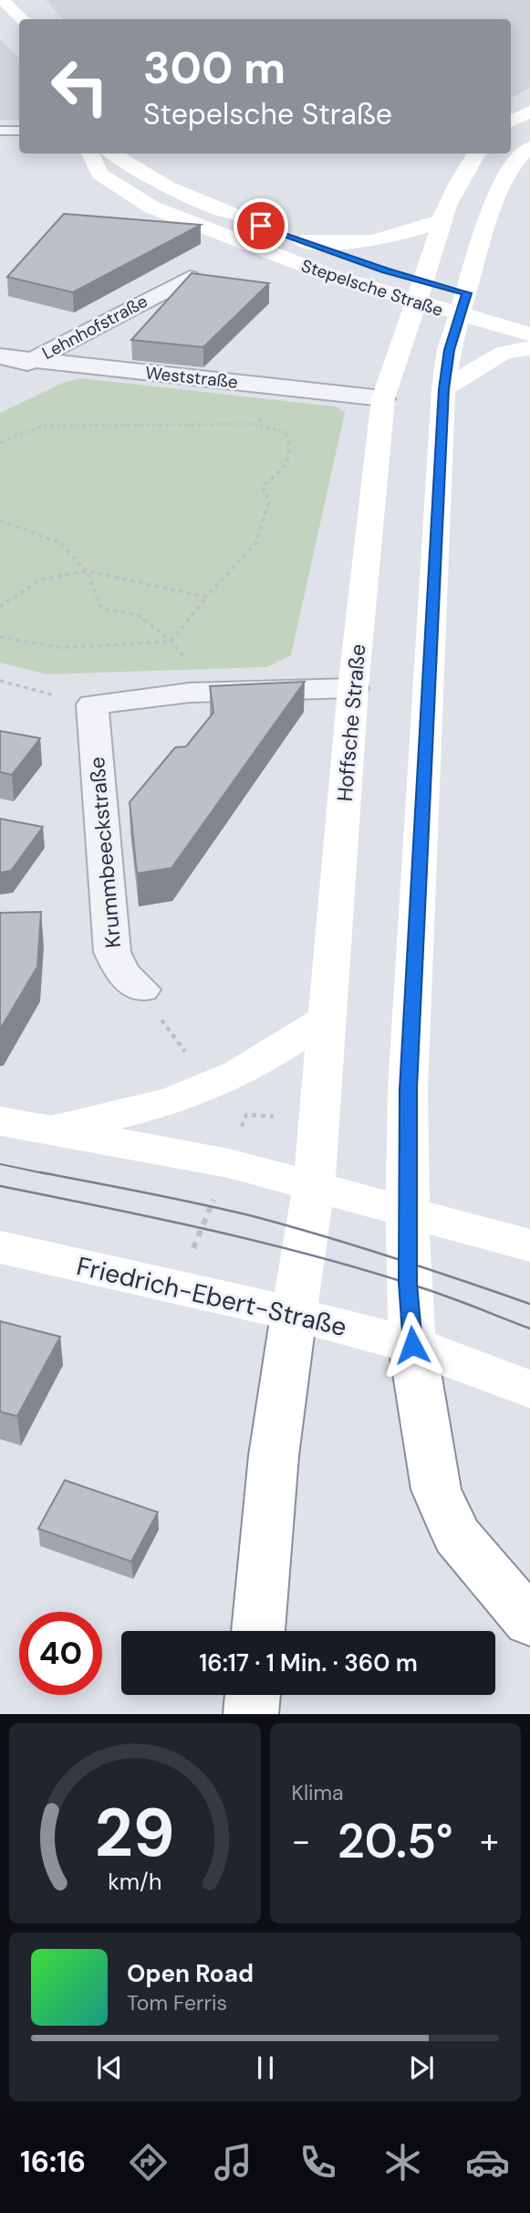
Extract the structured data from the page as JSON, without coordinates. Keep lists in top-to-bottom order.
{
  "streets": {
    "main road": ["Stepelsche Straße", "Hoffsche Straße", "Friedrich-Ebert-Straße"],
    "street": ["Lehnhofstraße", "Weststraße", "Krummbeeckstraße"]
  },
  "crossings": [
    ["Stepelsche Straße", "Hoffsche Straße"],
    ["Lehnhofstraße", "Weststraße"],
    ["Weststraße", "Hoffsche Straße"],
    ["Hoffsche Straße", "Friedrich-Ebert-Straße"]
  ],
  "page": {
    "turn": ["300 m", "Stepelsche Straße"],
    "limit": "40",
    "trip": "16:17 · 1 Min. · 360 m",
    "tile": "Klima",
    "heat": ["−", "20.5°", "+"],
    "song": ["Open Road", "Tom Ferris"],
    "tabs": "16:16",
    "gauge": ["29", "km/h"]
  }
}
